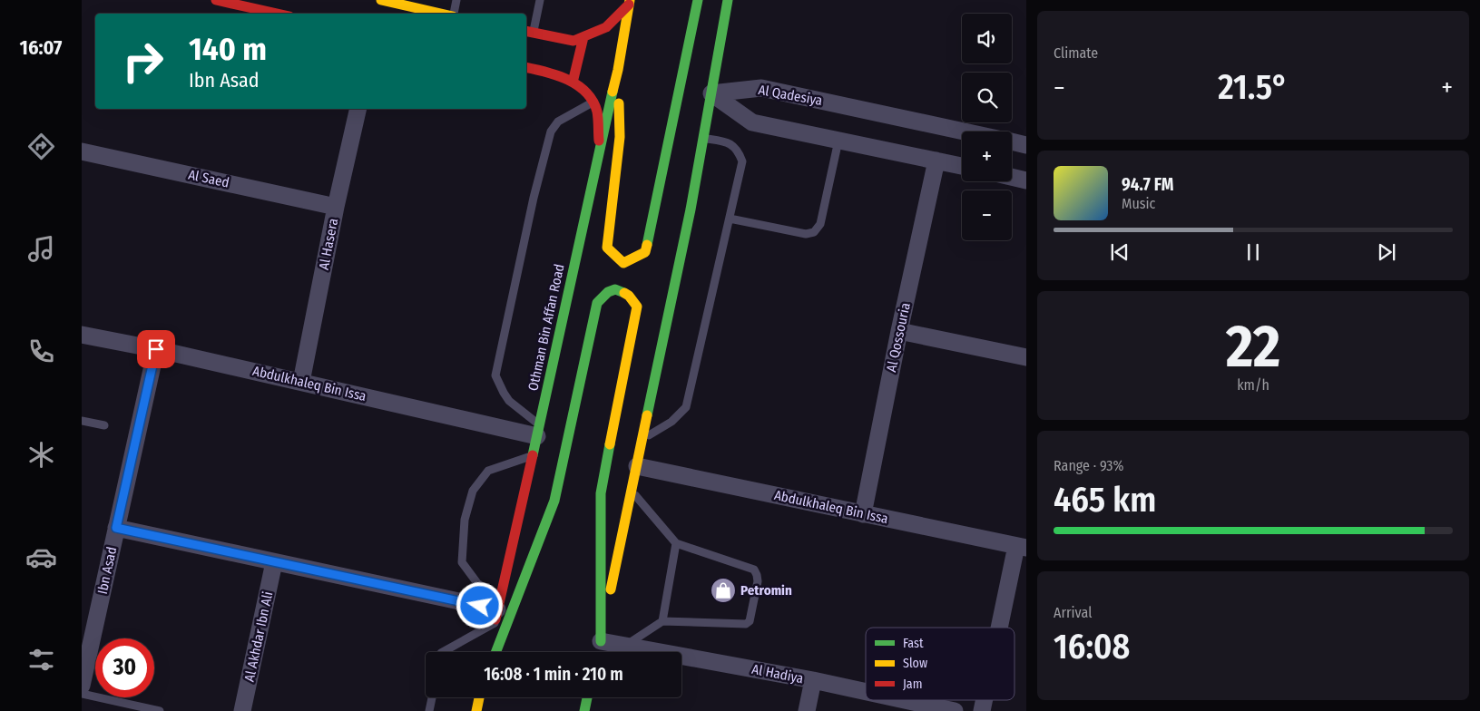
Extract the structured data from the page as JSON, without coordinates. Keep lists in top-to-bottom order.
{
  "streets": {
    "main road": ["Othman Bin Affan Road"],
    "street": [
      "Al Qadesiya",
      "Al Saed",
      "Al Hasera",
      "Al Qossouria",
      "Abdulkhaleq Bin Issa",
      "Ibn Asad",
      "Al Akhdar Ibn Ali",
      "Al Hadiya"
    ]
  },
  "crossings": [
    ["Al Saed", "Al Hasera"],
    ["Al Hasera", "Abdulkhaleq Bin Issa"],
    ["Othman Bin Affan Road", "Abdulkhaleq Bin Issa"],
    ["Al Qossouria", "Abdulkhaleq Bin Issa"],
    ["Abdulkhaleq Bin Issa", "Ibn Asad"]
  ],
  "places": {
    "shop": ["Petromin"]
  },
  "legend": ["Fast", "Slow", "Jam"],
  "page": {
    "tabs": "16:07",
    "tile": [
      "Climate",
      ["22", "km/h"],
      ["Range · 93%", "465 km"],
      ["Arrival", "16:08"]
    ],
    "map_buttons": ["+", "−"],
    "turn": ["140 m", "Ibn Asad"],
    "heat": ["−", "21.5°", "+"],
    "song": ["94.7 FM", "Music"],
    "limit": "30",
    "trip": "16:08 · 1 min · 210 m"
  }
}
